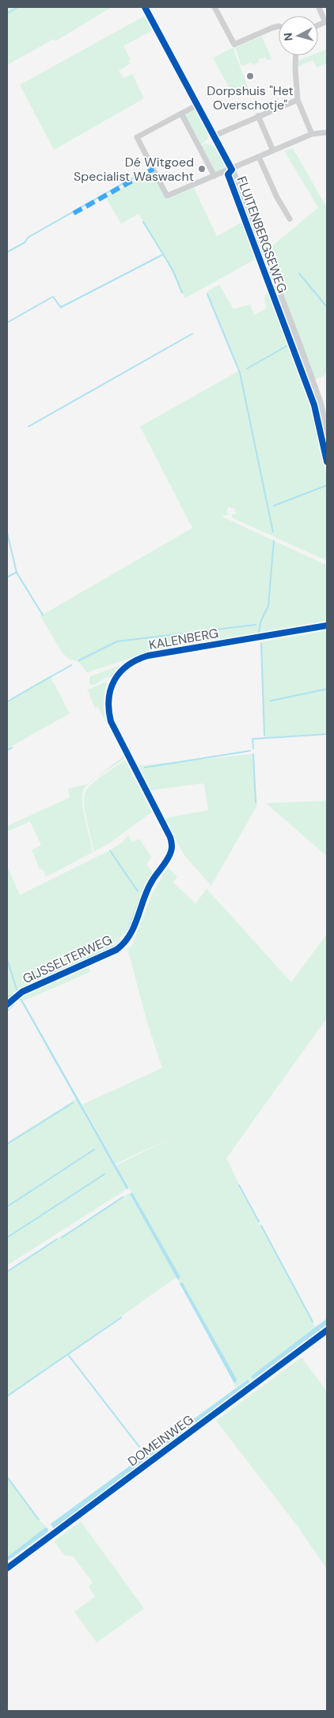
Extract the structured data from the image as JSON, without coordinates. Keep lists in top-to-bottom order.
{
  "streets": {
    "street": [
      "FLUITENBERGSEWEG",
      "KALENBERG",
      "GIJSSELTERWEG",
      "DOMEINWEG"
    ]
  },
  "crossings": [
    ["KALENBERG", "GIJSSELTERWEG"]
  ],
  "places": ["Dorpshuis \"Het Overschotje\"", "Dé Witgoed Specialist Waswacht"],
  "north": "left"
}
